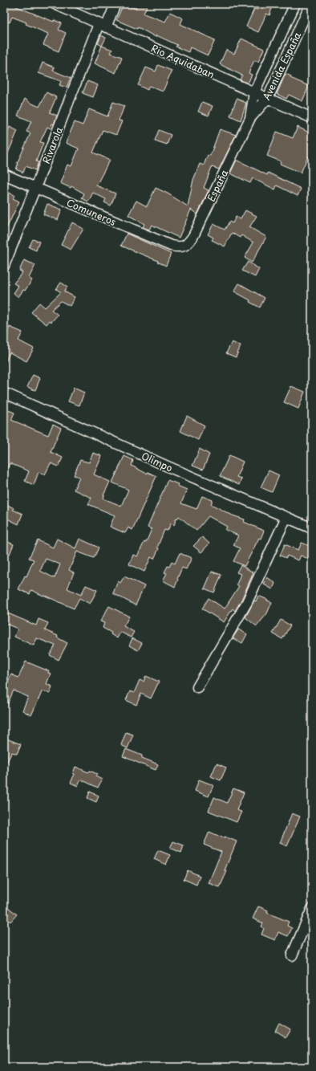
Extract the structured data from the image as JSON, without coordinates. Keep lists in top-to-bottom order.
{
  "streets": {
    "street": [
      "Rio Aquidaban",
      "Avenida España",
      "Rivarola",
      "España",
      "Comuneros",
      "Olimpo"
    ]
  },
  "crossings": [
    ["Rio Aquidaban", "Avenida España"],
    ["Rio Aquidaban", "Rivarola"],
    ["Avenida España", "España"],
    ["Rivarola", "Comuneros"],
    ["España", "Comuneros"]
  ]
}
